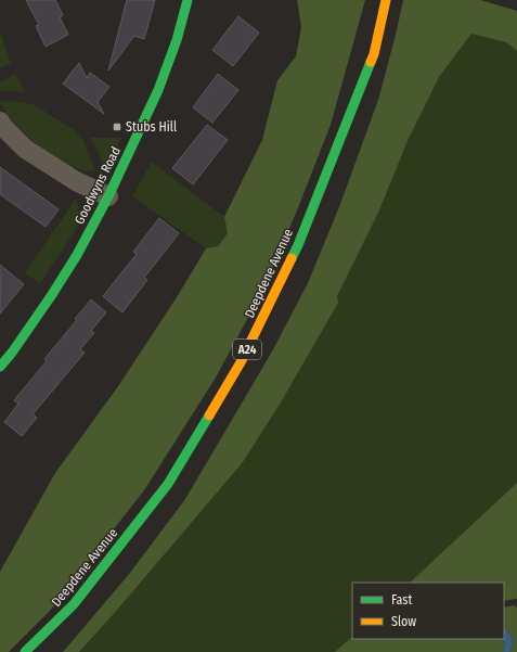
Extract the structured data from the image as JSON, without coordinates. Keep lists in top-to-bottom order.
{
  "streets": {
    "main road": ["Goodwyns Road", "Deepdene Avenue", "A24"]
  },
  "places": {
    "transit": ["Stubs Hill"]
  },
  "legend": ["Fast", "Slow"]
}
